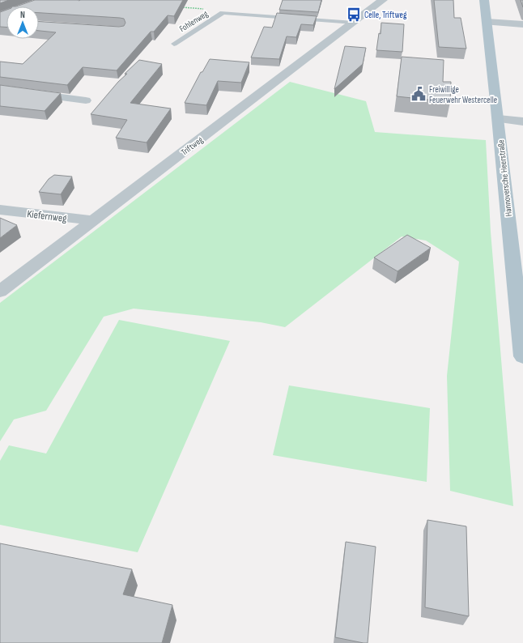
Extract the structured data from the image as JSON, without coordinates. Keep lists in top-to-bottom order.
{
  "streets": {
    "main road": ["Hannoversche Heerstraße"],
    "street": ["Triftweg", "Kiefernweg"],
    "lane": ["Fohlenweg"]
  },
  "crossings": [
    ["Fohlenweg", "Triftweg"],
    ["Triftweg", "Kiefernweg"]
  ],
  "places": {
    "bus stop": ["Celle, Triftweg"],
    "public building": ["Freiwillige Feuerwehr Westercelle"]
  },
  "north": "top"
}
